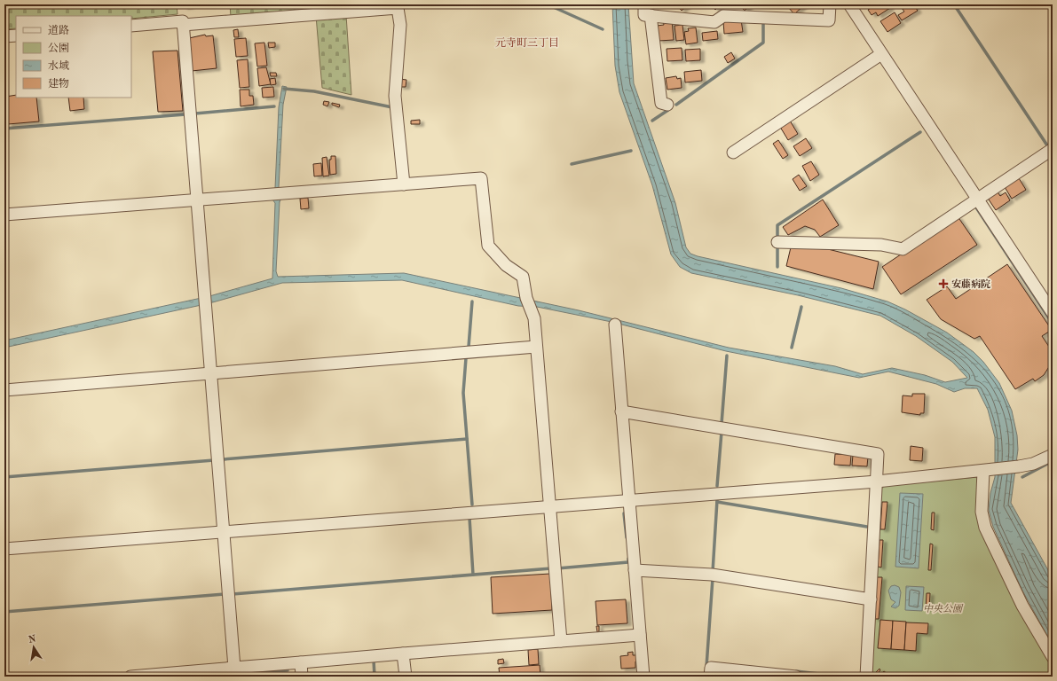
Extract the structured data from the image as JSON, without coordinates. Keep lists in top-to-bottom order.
{
  "districts": ["元寺町三丁目"],
  "parks": ["中央公園"],
  "places": {
    "health": ["安藤病院"]
  },
  "legend": [
    "道路",
    "公園",
    "水域",
    "建物"
  ],
  "north": "top"
}
